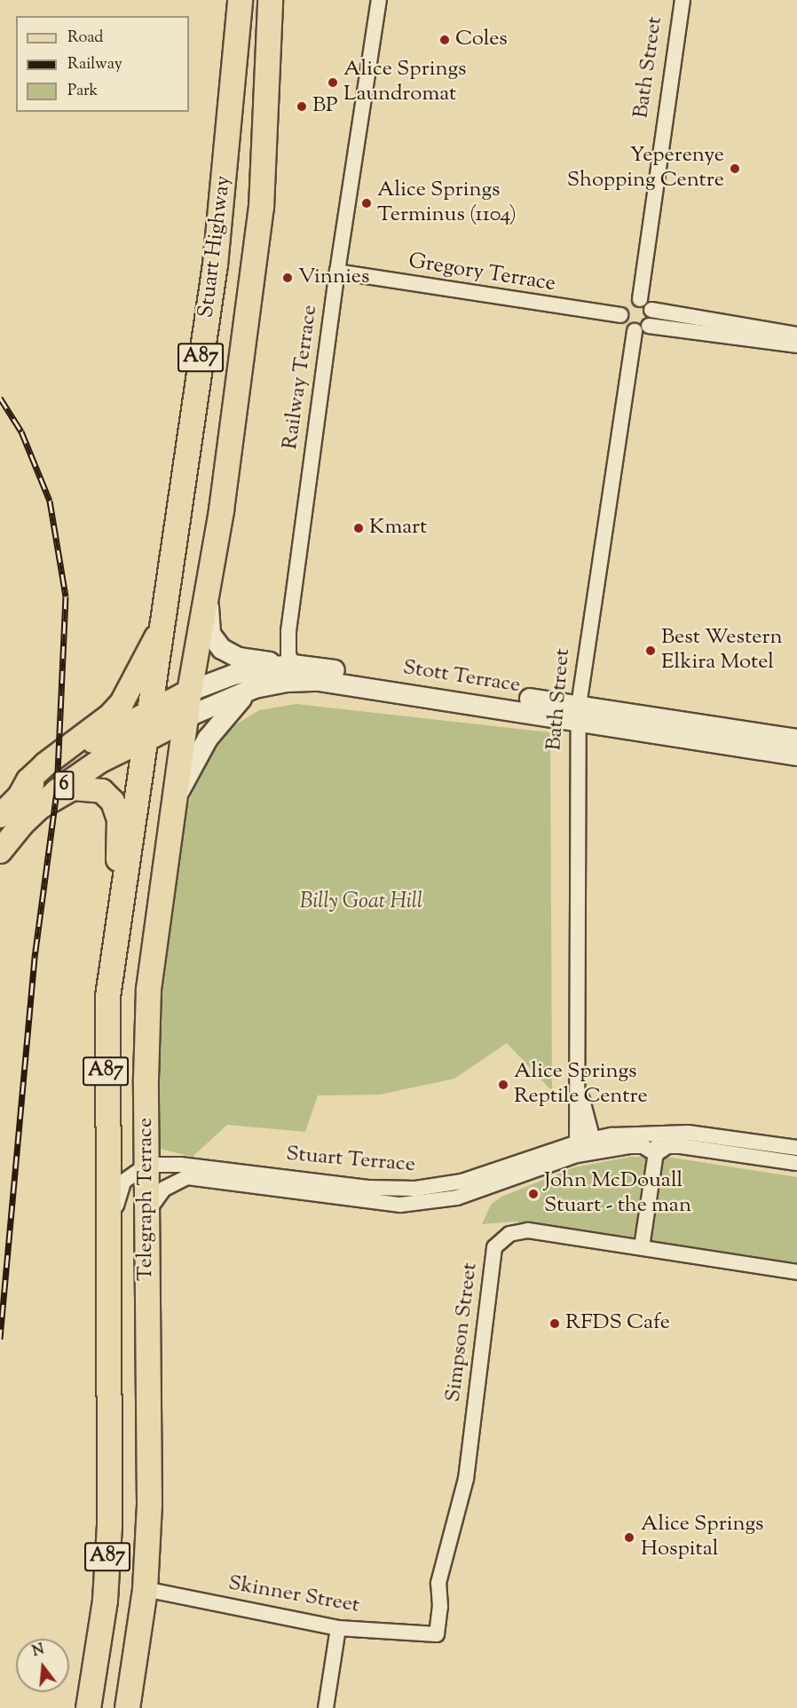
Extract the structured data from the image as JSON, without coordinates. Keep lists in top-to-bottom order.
{
  "streets": {
    "highway": [
      "Stuart Highway",
      "A87",
      "6",
      "Telegraph Terrace"
    ],
    "main road": ["Stott Terrace"],
    "street": [
      "Bath Street",
      "Gregory Terrace",
      "Railway Terrace",
      "Stuart Terrace",
      "Simpson Street",
      "Skinner Street"
    ]
  },
  "crossings": [
    ["Bath Street", "Gregory Terrace"],
    ["Bath Street", "Stott Terrace"],
    ["Bath Street", "Stuart Terrace"],
    ["Stuart Highway", "Stott Terrace"],
    ["Stuart Highway", "6"],
    ["Stuart Highway", "Telegraph Terrace"],
    ["Gregory Terrace", "Railway Terrace"],
    ["Railway Terrace", "Stott Terrace"],
    ["Stott Terrace", "6"],
    ["Stott Terrace", "Telegraph Terrace"],
    ["6", "Telegraph Terrace"],
    ["Stuart Terrace", "Telegraph Terrace"],
    ["Telegraph Terrace", "Skinner Street"],
    ["Simpson Street", "Skinner Street"]
  ],
  "parks": ["Billy Goat Hill"],
  "places": [
    "Coles",
    "Alice Springs Laundromat",
    "BP",
    "Yeperenye Shopping Centre",
    "Alice Springs Terminus (1104)",
    "Vinnies",
    "Kmart",
    "Best Western Elkira Motel",
    "Alice Springs Reptile Centre",
    "John McDouall Stuart - the man",
    "RFDS Cafe",
    "Alice Springs Hospital"
  ],
  "legend": ["Road", "Railway", "Park"],
  "north": "top"
}
